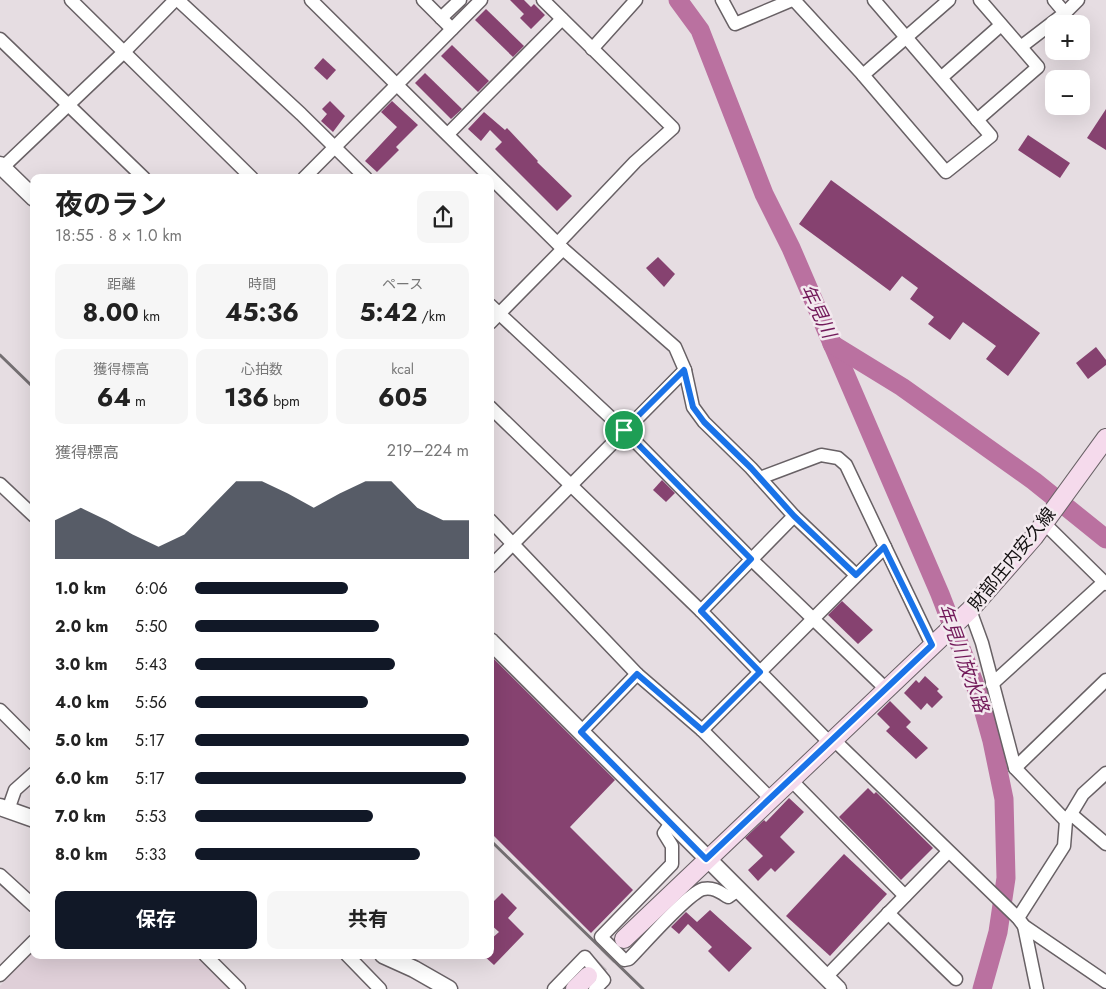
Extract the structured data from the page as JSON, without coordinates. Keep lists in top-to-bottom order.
{
  "streets": {
    "main road": ["財部庄内安久線"]
  },
  "water": ["年見川", "年見川放水路"],
  "page": {
    "map_buttons": ["+", "−"],
    "heading": ["夜のラン", "18:55 · 8 × 1.0 km"],
    "stats": [
      ["距離", "8.00 km"],
      ["時間", "45:36"],
      ["ペース", "5:42 /km"],
      ["獲得標高", "64 m"],
      ["心拍数", "136 bpm"],
      ["kcal", "605"]
    ],
    "chart": ["獲得標高", "219–224 m"],
    "list": [
      {
        "name": "1.0 km",
        "note": "6:06"
      },
      {
        "name": "2.0 km",
        "note": "5:50"
      },
      {
        "name": "3.0 km",
        "note": "5:43"
      },
      {
        "name": "4.0 km",
        "note": "5:56"
      },
      {
        "name": "5.0 km",
        "note": "5:17"
      },
      {
        "name": "6.0 km",
        "note": "5:17"
      },
      {
        "name": "7.0 km",
        "note": "5:53"
      },
      {
        "name": "8.0 km",
        "note": "5:33"
      }
    ],
    "buttons": ["保存", "共有"]
  }
}
